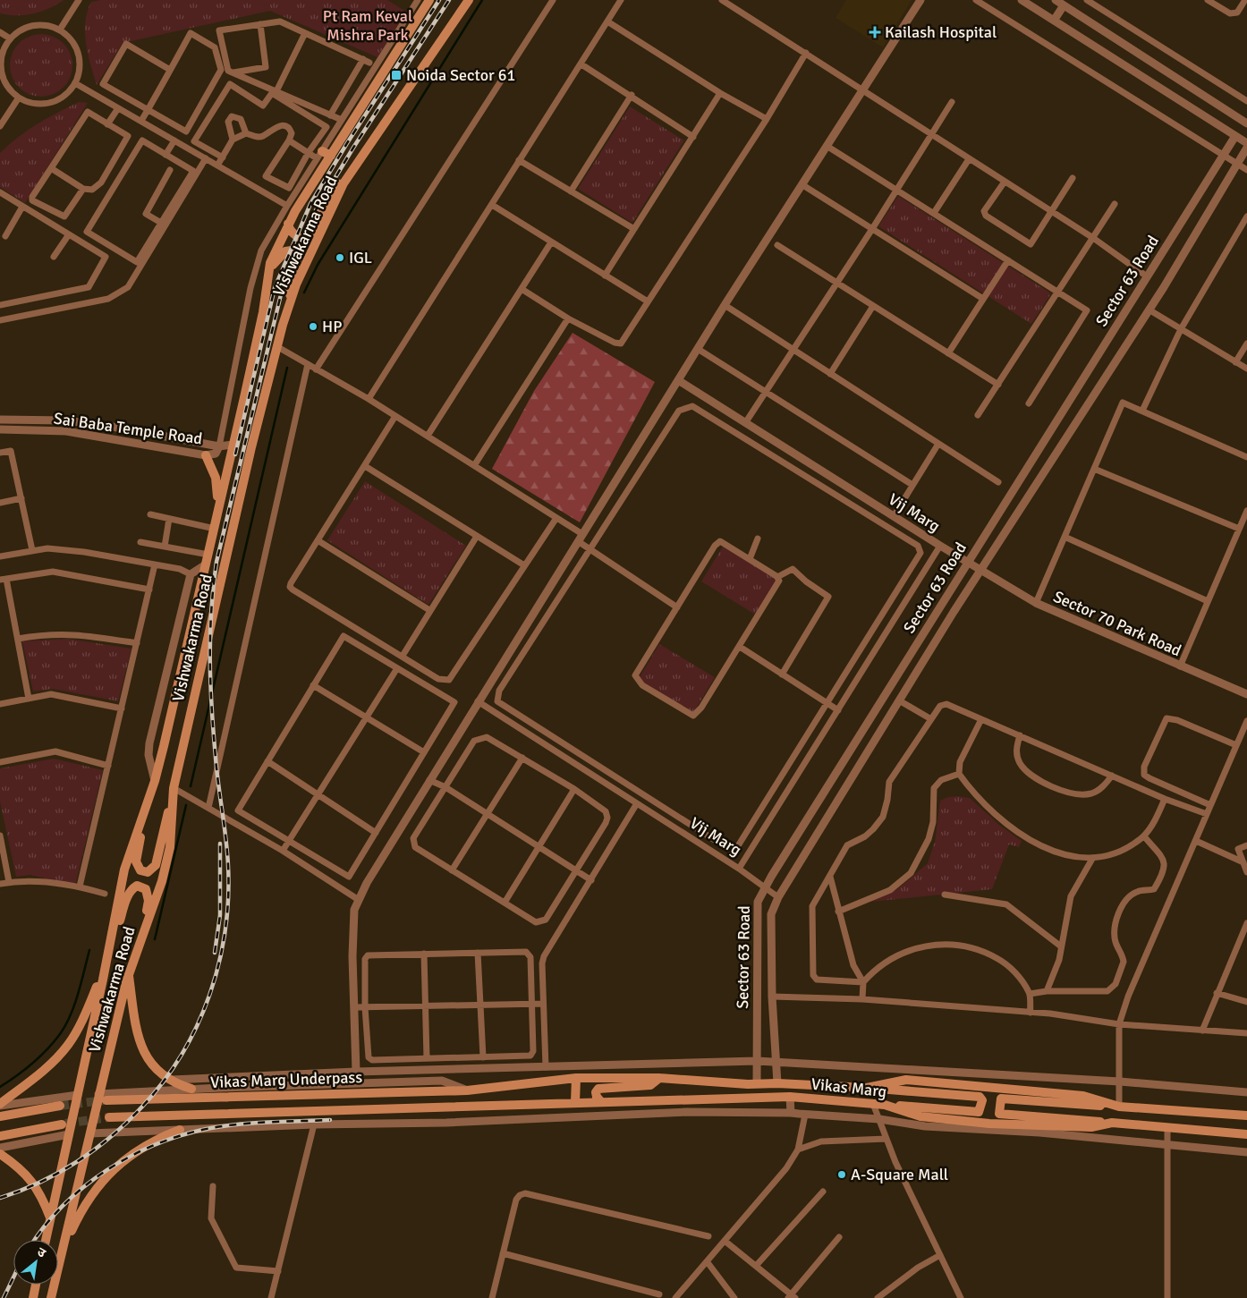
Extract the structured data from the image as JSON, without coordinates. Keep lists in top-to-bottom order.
{
  "streets": {
    "main road": ["Vishwakarma Road", "Vikas Marg Underpass", "Vikas Marg"],
    "street": [
      "Sector 63 Road",
      "Sai Baba Temple Road",
      "Vij Marg",
      "Sector 70 Park Road"
    ]
  },
  "crossings": [
    ["Vishwakarma Road", "Sai Baba Temple Road"],
    ["Sector 63 Road", "Sector 70 Park Road"],
    ["Sector 63 Road", "Vikas Marg"],
    ["Vij Marg", "Sector 70 Park Road"],
    ["Vikas Marg Underpass", "Vikas Marg"]
  ],
  "parks": ["Pt Ram Keval Mishra Park"],
  "places": {
    "health": ["Kailash Hospital"],
    "transit": ["Noida Sector 61"],
    "other": ["IGL", "HP", "A-Square Mall"]
  },
  "north": "top right"
}
